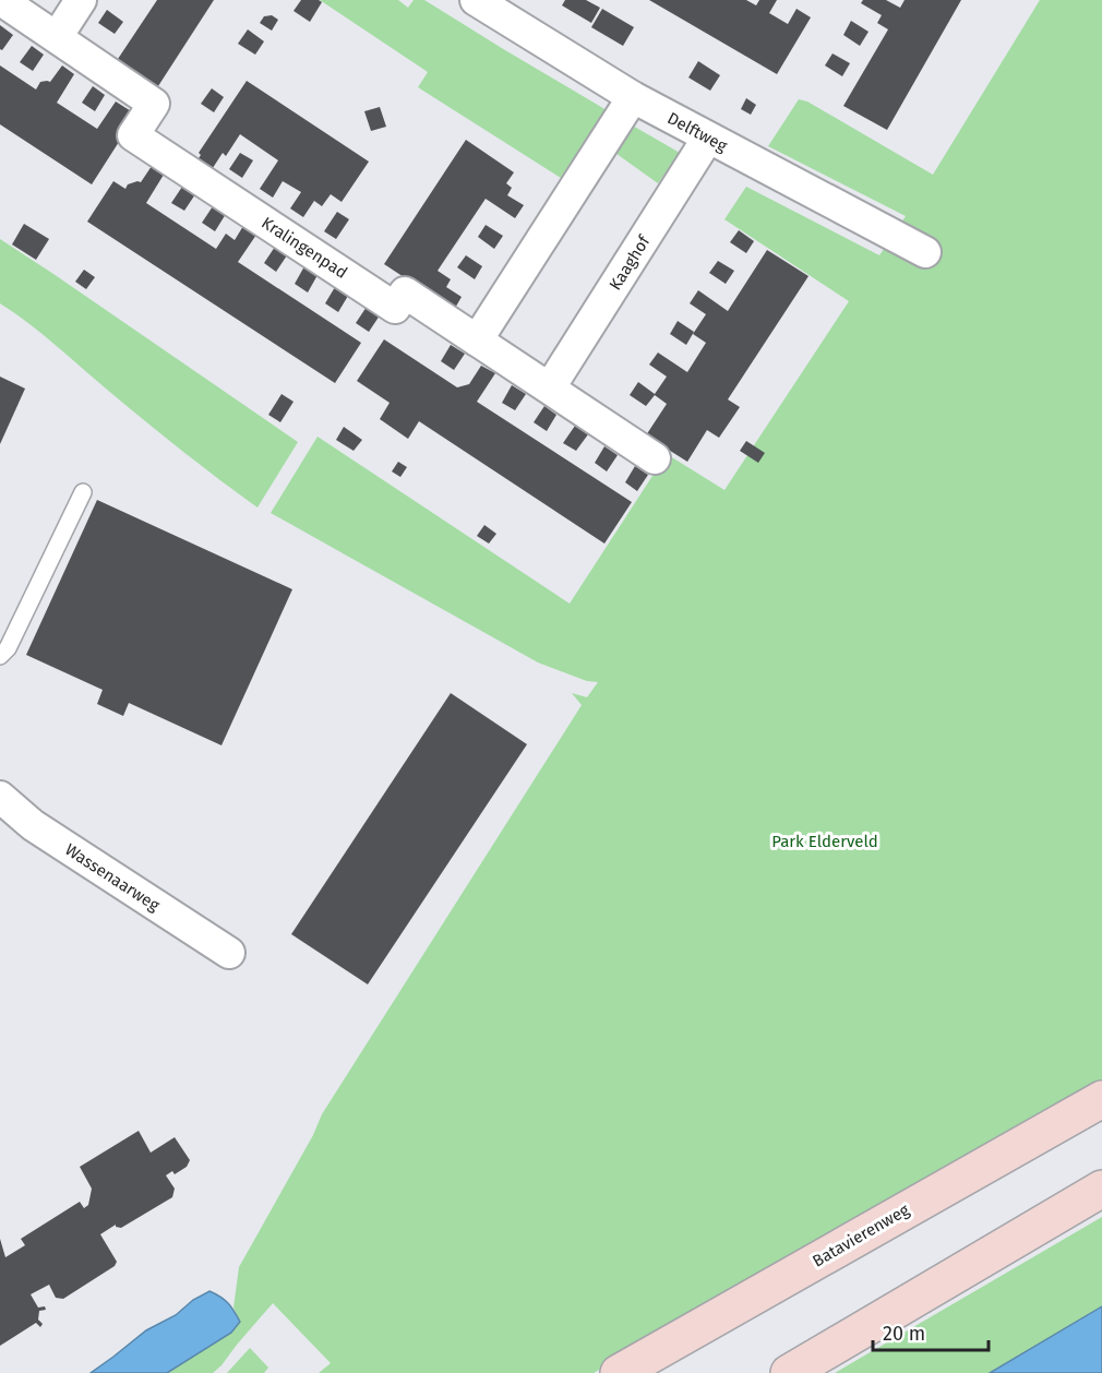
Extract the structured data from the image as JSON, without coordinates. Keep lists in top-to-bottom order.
{
  "streets": {
    "main road": ["Batavierenweg"],
    "street": [
      "Delftweg",
      "Kralingenpad",
      "Kaaghof",
      "Wassenaarweg"
    ]
  },
  "crossings": [
    ["Delftweg", "Kaaghof"],
    ["Kralingenpad", "Kaaghof"]
  ],
  "parks": ["Park Elderveld"],
  "scale_bar": "20 m"
}
